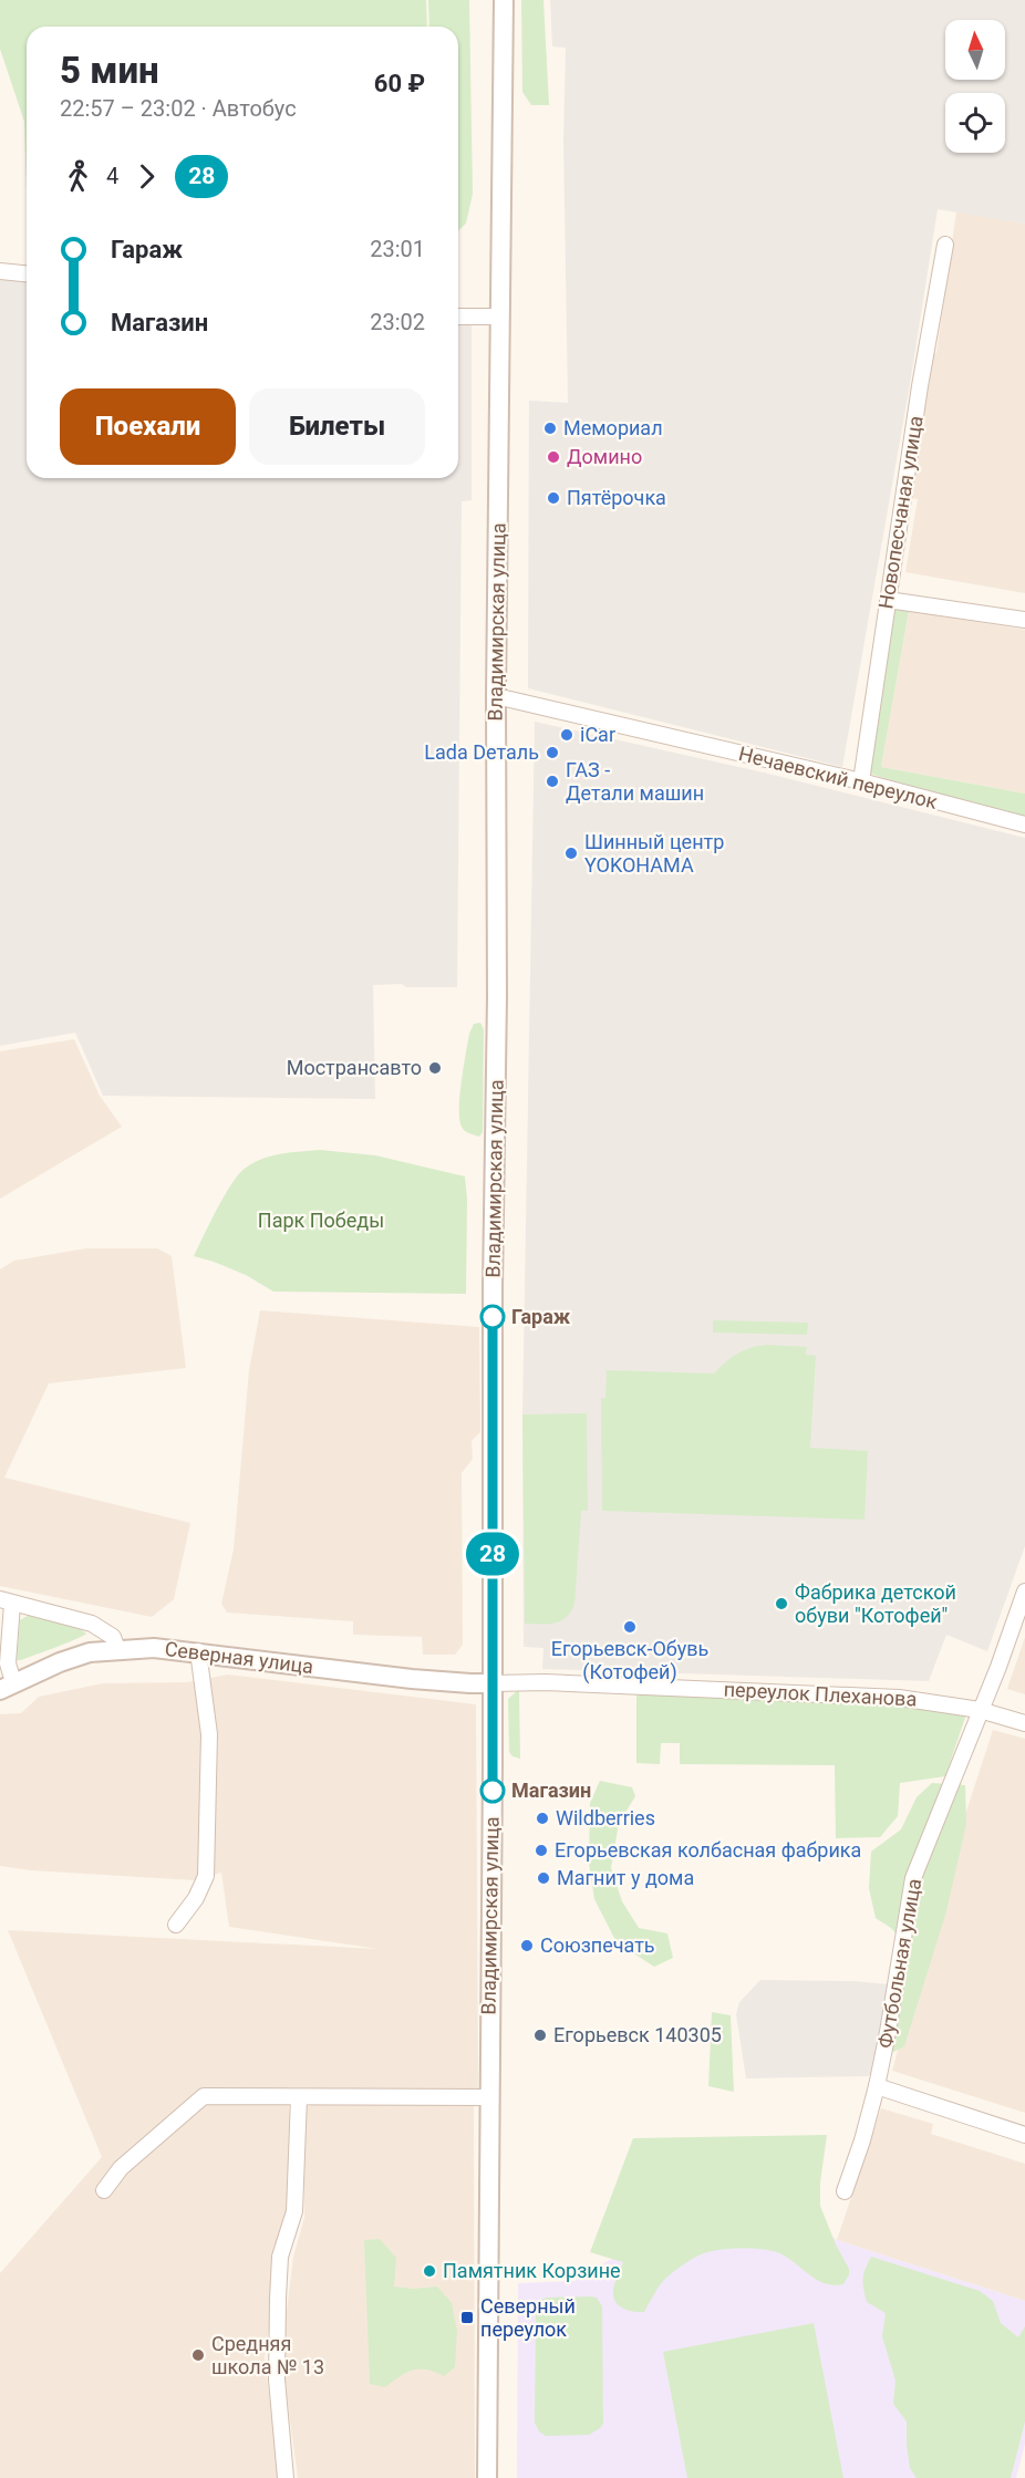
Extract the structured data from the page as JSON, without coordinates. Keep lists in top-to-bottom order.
{
  "streets": {
    "street": [
      "Новопесчаная улица",
      "Владимирская улица",
      "Нечаевский переулок",
      "Северная улица",
      "переулок Плеханова",
      "Футбольная улица"
    ]
  },
  "crossings": [
    ["Новопесчаная улица", "Нечаевский переулок"],
    ["Владимирская улица", "Нечаевский переулок"],
    ["Владимирская улица", "Северная улица"],
    ["Владимирская улица", "переулок Плеханова"],
    ["Северная улица", "переулок Плеханова"],
    ["переулок Плеханова", "Футбольная улица"]
  ],
  "parks": ["Парк Победы"],
  "places": {
    "other": [
      "Мемориал",
      "Домино",
      "Пятёрочка",
      "iCar",
      "Lada Dеталь",
      "ГАЗ - Детали машин",
      "Шинный центр YOKOHAMA",
      "Мострансавто",
      "Гараж",
      "Фабрика детской обуви \"Котофей\"",
      "Егорьевск-Обувь (Котофей)",
      "Магазин",
      "Wildberries",
      "Егорьевская колбасная фабрика",
      "Магнит у дома",
      "Союзпечать",
      "Егорьевск 140305",
      "Памятник Корзине",
      "Средняя школа № 13"
    ],
    "transit": ["Северный переулок"]
  },
  "lines": ["bus line 28"],
  "north": "top",
  "page": {
    "on_map": "28",
    "heading": ["5 мин", "22:57 – 23:02 · Автобус", "60 ₽"],
    "legs": ["4", "28"],
    "list": [
      {
        "name": "Гараж",
        "value": "23:01"
      },
      {
        "name": "Магазин",
        "value": "23:02"
      }
    ],
    "buttons": ["Поехали", "Билеты"]
  }
}
